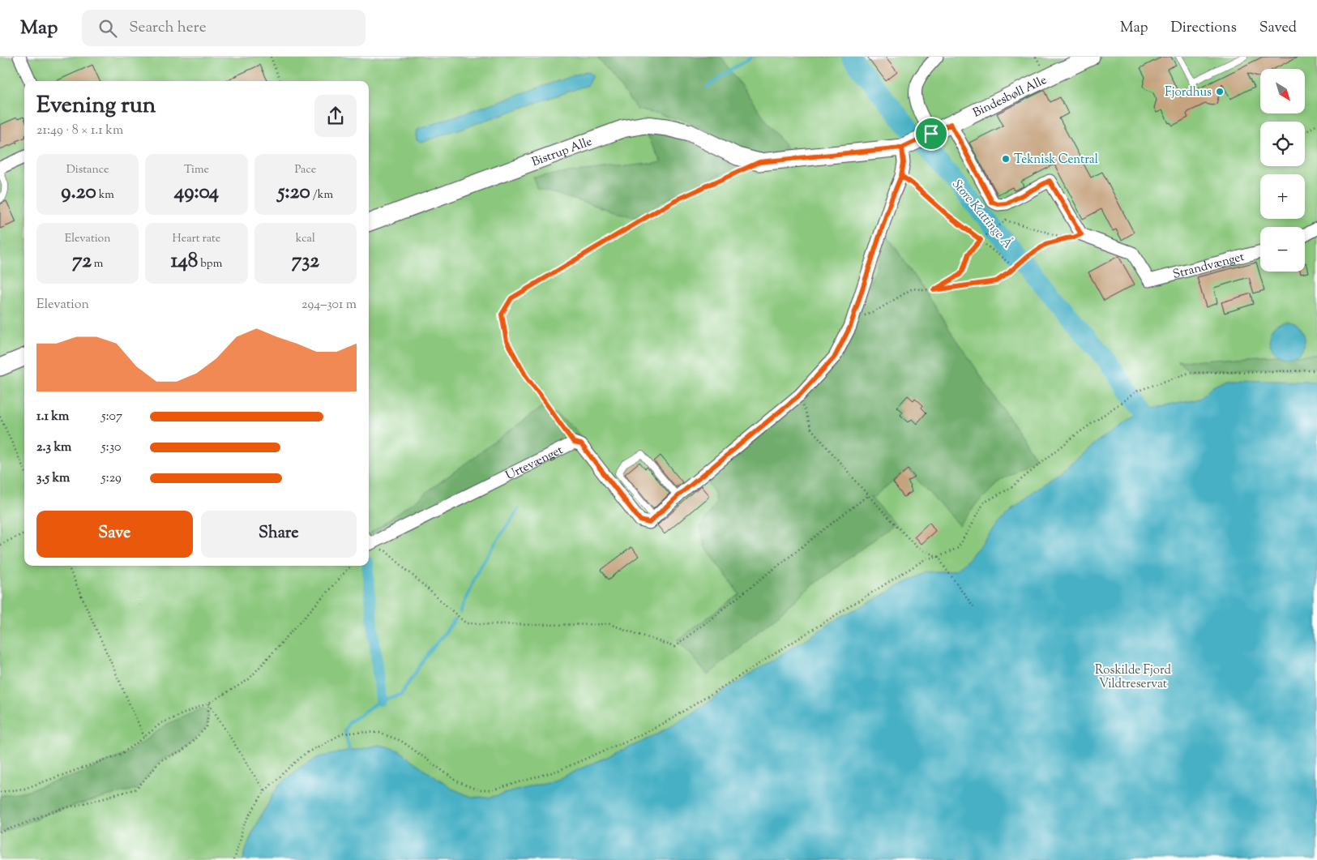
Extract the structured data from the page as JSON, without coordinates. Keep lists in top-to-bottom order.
{
  "streets": {
    "street": [
      "Bindesbøll Alle",
      "Bistrup Alle",
      "Strandvænget",
      "Urtevænget"
    ]
  },
  "crossings": [
    ["Bindesbøll Alle", "Bistrup Alle"]
  ],
  "water": ["Store Kattinge Å"],
  "parks": ["Roskilde Fjord Vildtreservat"],
  "places": ["Fjordhus", "Teknisk Central"],
  "north": "bottom right",
  "page": {
    "header": "Map",
    "search": "Search here",
    "nav": ["Map", "Directions", "Saved"],
    "map_buttons": ["+", "−"],
    "heading": ["Evening run", "21:49 · 8 × 1.1 km"],
    "stats": [
      ["Distance", "9.20 km"],
      ["Time", "49:04"],
      ["Pace", "5:20 /km"],
      ["Elevation", "72 m"],
      ["Heart rate", "148 bpm"],
      ["kcal", "732"]
    ],
    "chart": ["Elevation", "294–301 m"],
    "list": [
      {
        "name": "1.1 km",
        "note": "5:07"
      },
      {
        "name": "2.3 km",
        "note": "5:30"
      },
      {
        "name": "3.5 km",
        "note": "5:29"
      }
    ],
    "buttons": ["Save", "Share"]
  }
}
